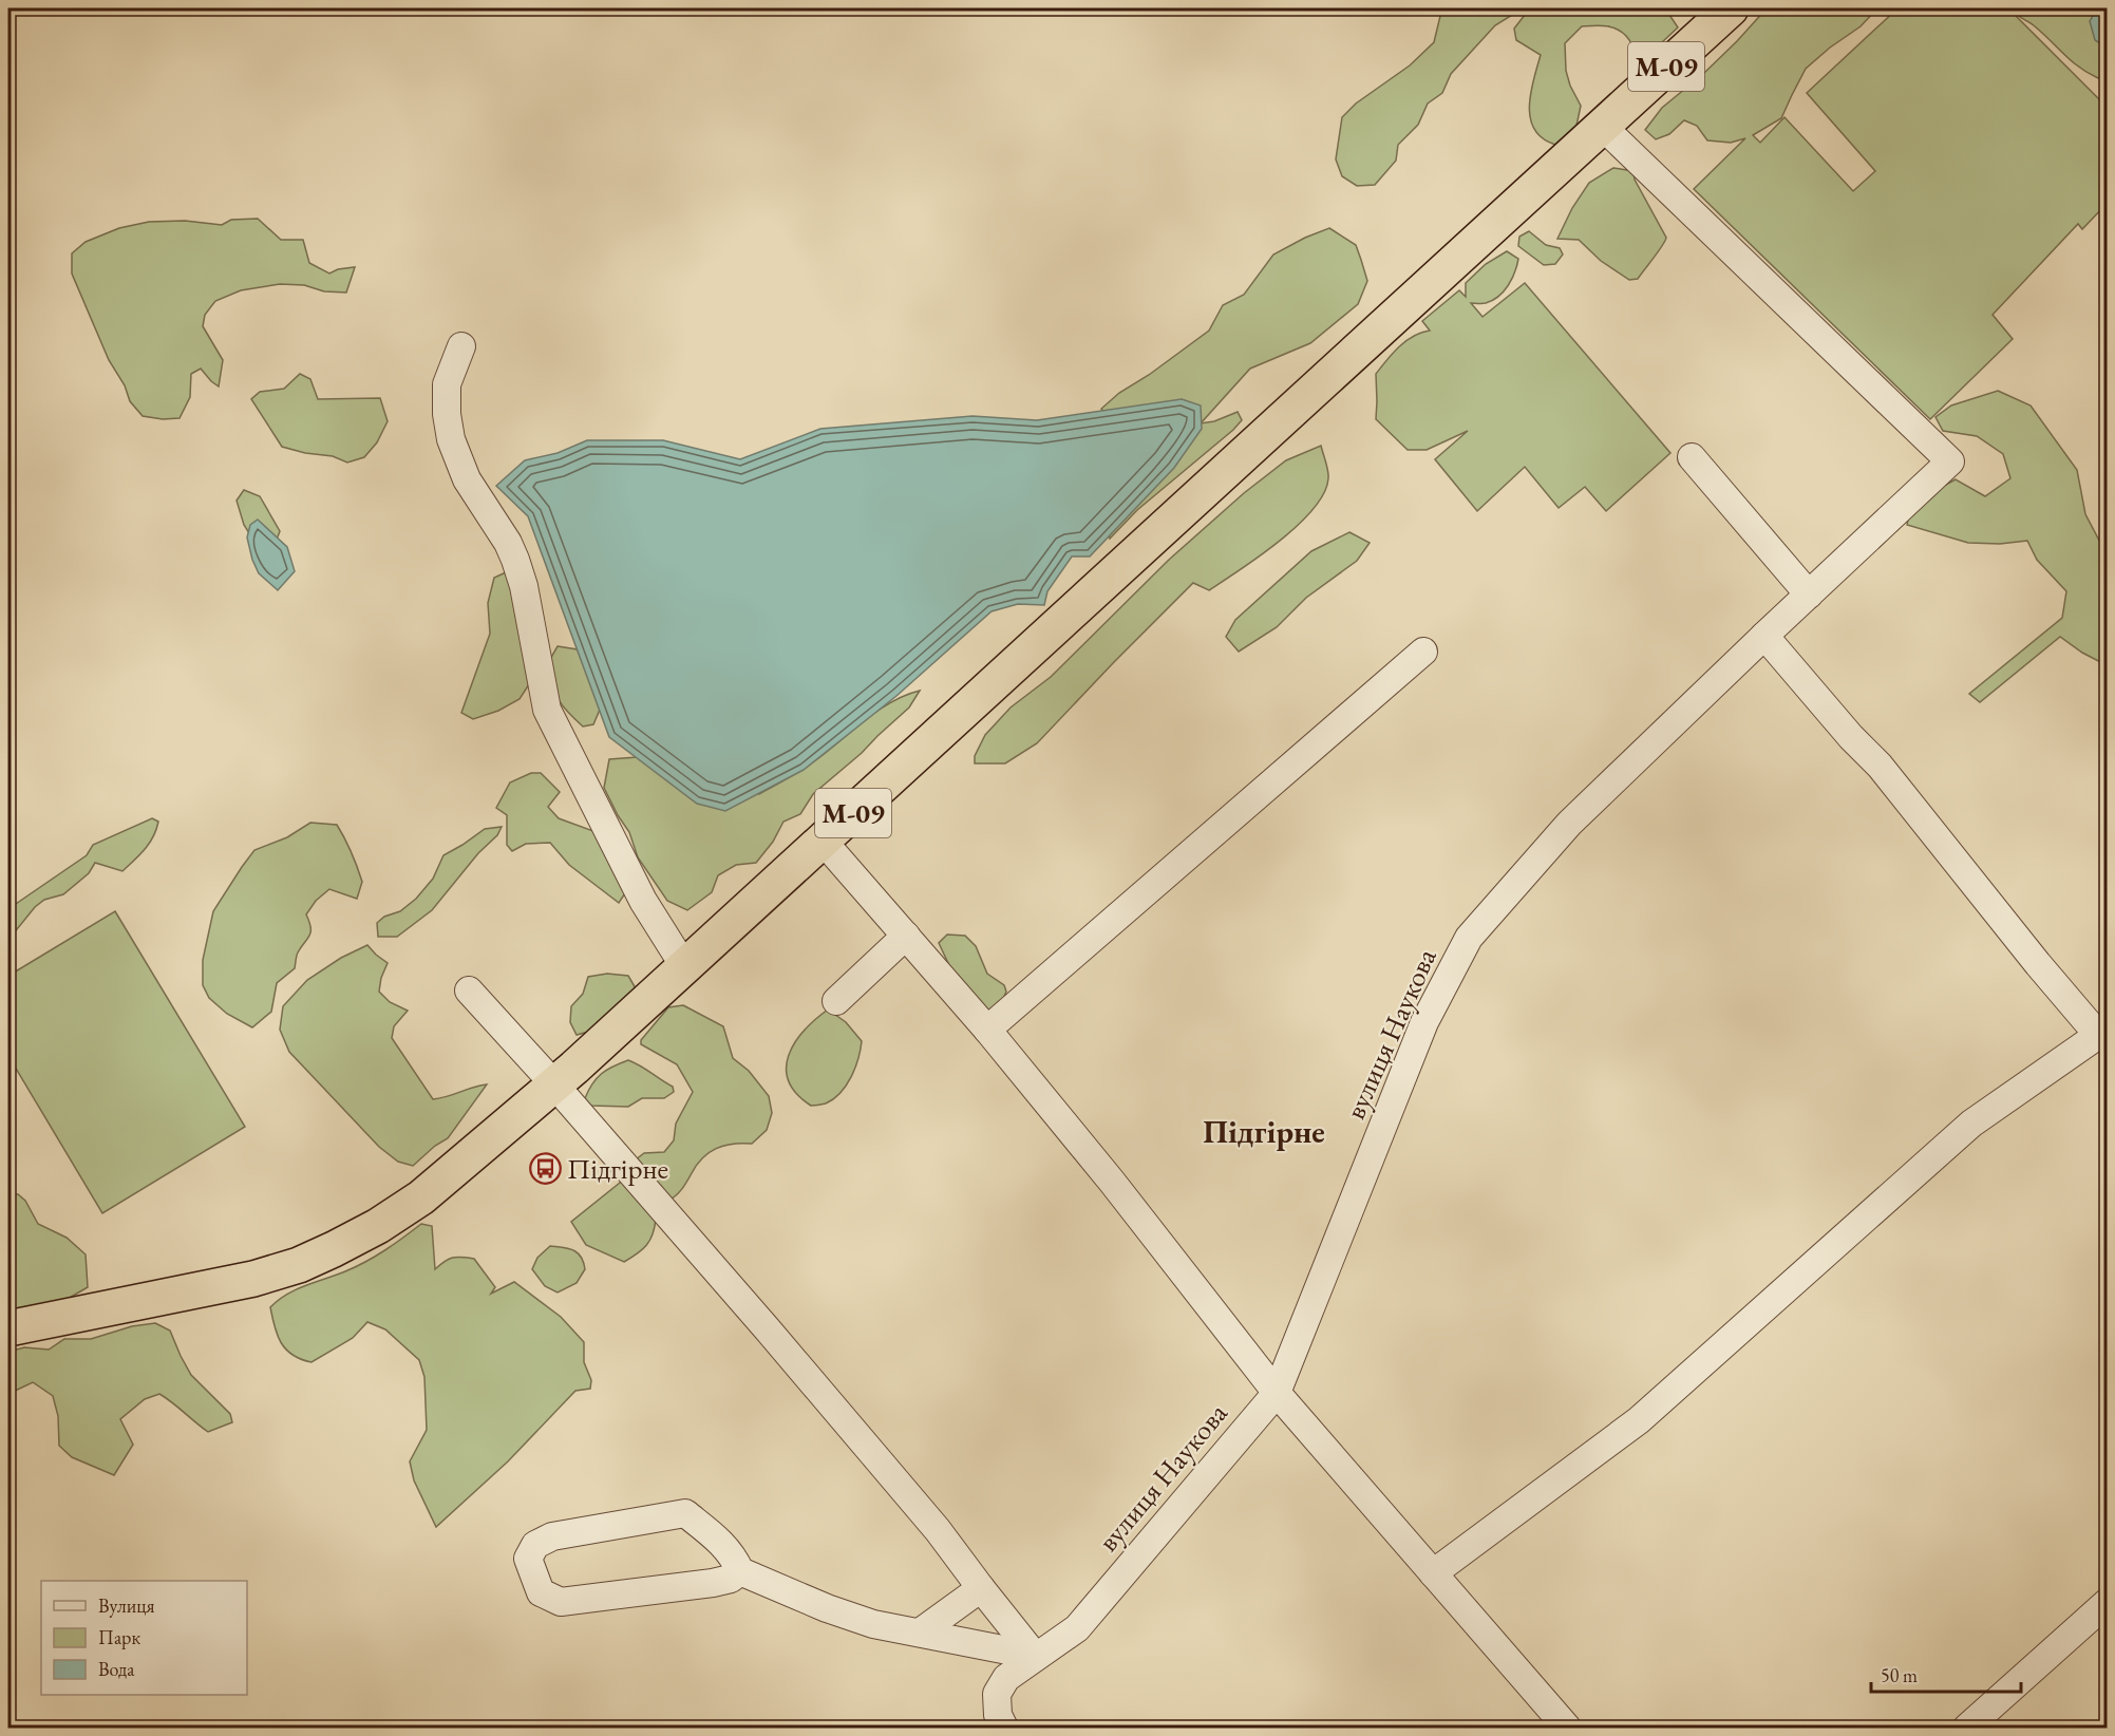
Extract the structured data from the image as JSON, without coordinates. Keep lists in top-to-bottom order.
{
  "streets": {
    "highway": ["М-09"],
    "street": ["вулиця Наукова"]
  },
  "crossings": [
    ["М-09", "вулиця Наукова"]
  ],
  "districts": ["Підгірне"],
  "places": {
    "bus stop": ["Підгірне"]
  },
  "legend": ["Вулиця", "Парк", "Вода"],
  "scale_bar": "50 m"
}
